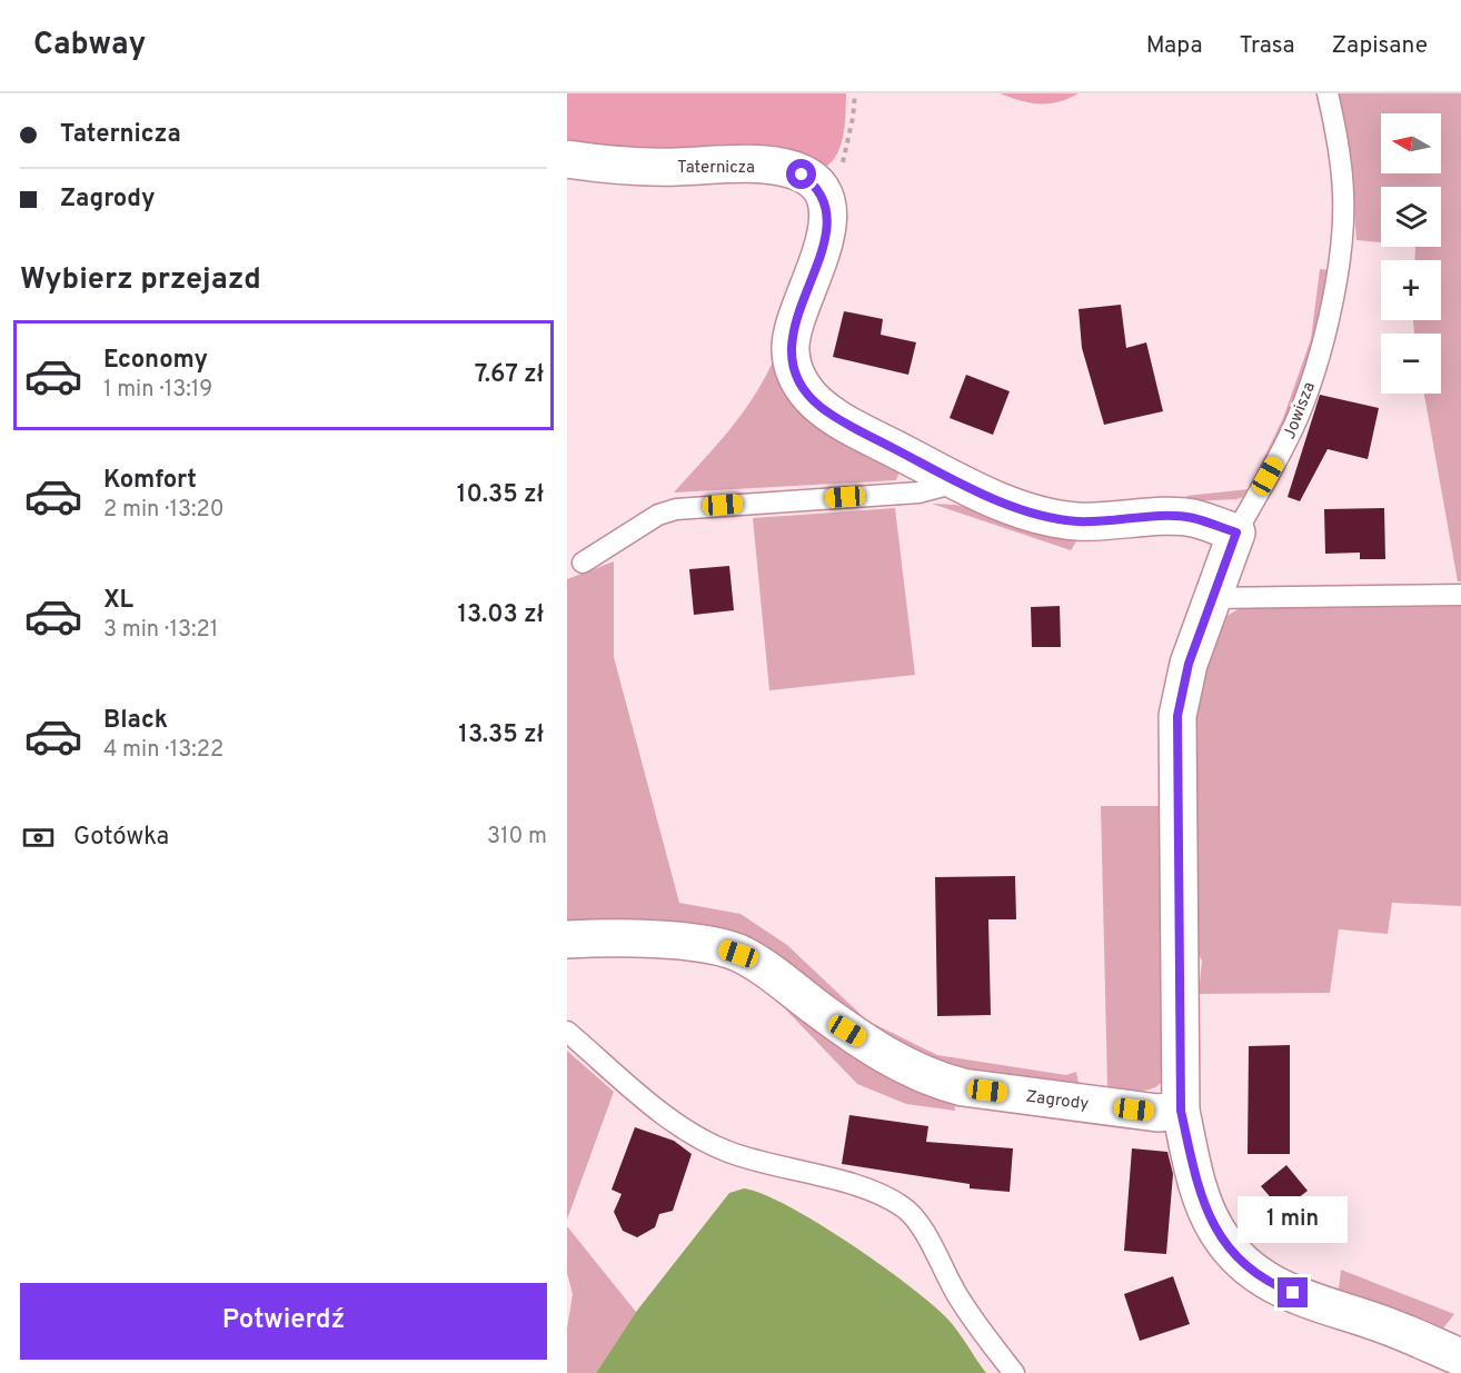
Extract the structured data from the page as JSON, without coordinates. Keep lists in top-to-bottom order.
{
  "streets": {
    "street": ["Taternicza", "Jowisza", "Zagrody"]
  },
  "crossings": [
    ["Jowisza", "Zagrody"]
  ],
  "north": "left",
  "page": {
    "header": "Cabway",
    "nav": ["Mapa", "Trasa", "Zapisane"],
    "banner": ["Taternicza", "Zagrody"],
    "map_buttons": ["+", "−"],
    "heading": "Wybierz przejazd",
    "list": [
      {
        "name": "Economy",
        "note": "1 min · 13:19",
        "value": "7.67 zł"
      },
      {
        "name": "Komfort",
        "note": "2 min · 13:20",
        "value": "10.35 zł"
      },
      {
        "name": "XL",
        "note": "3 min · 13:21",
        "value": "13.03 zł"
      },
      {
        "name": "Black",
        "note": "4 min · 13:22",
        "value": "13.35 zł"
      }
    ],
    "pay": ["Gotówka", "310 m"],
    "bubble": "1 min",
    "buttons": "Potwierdź"
  }
}
